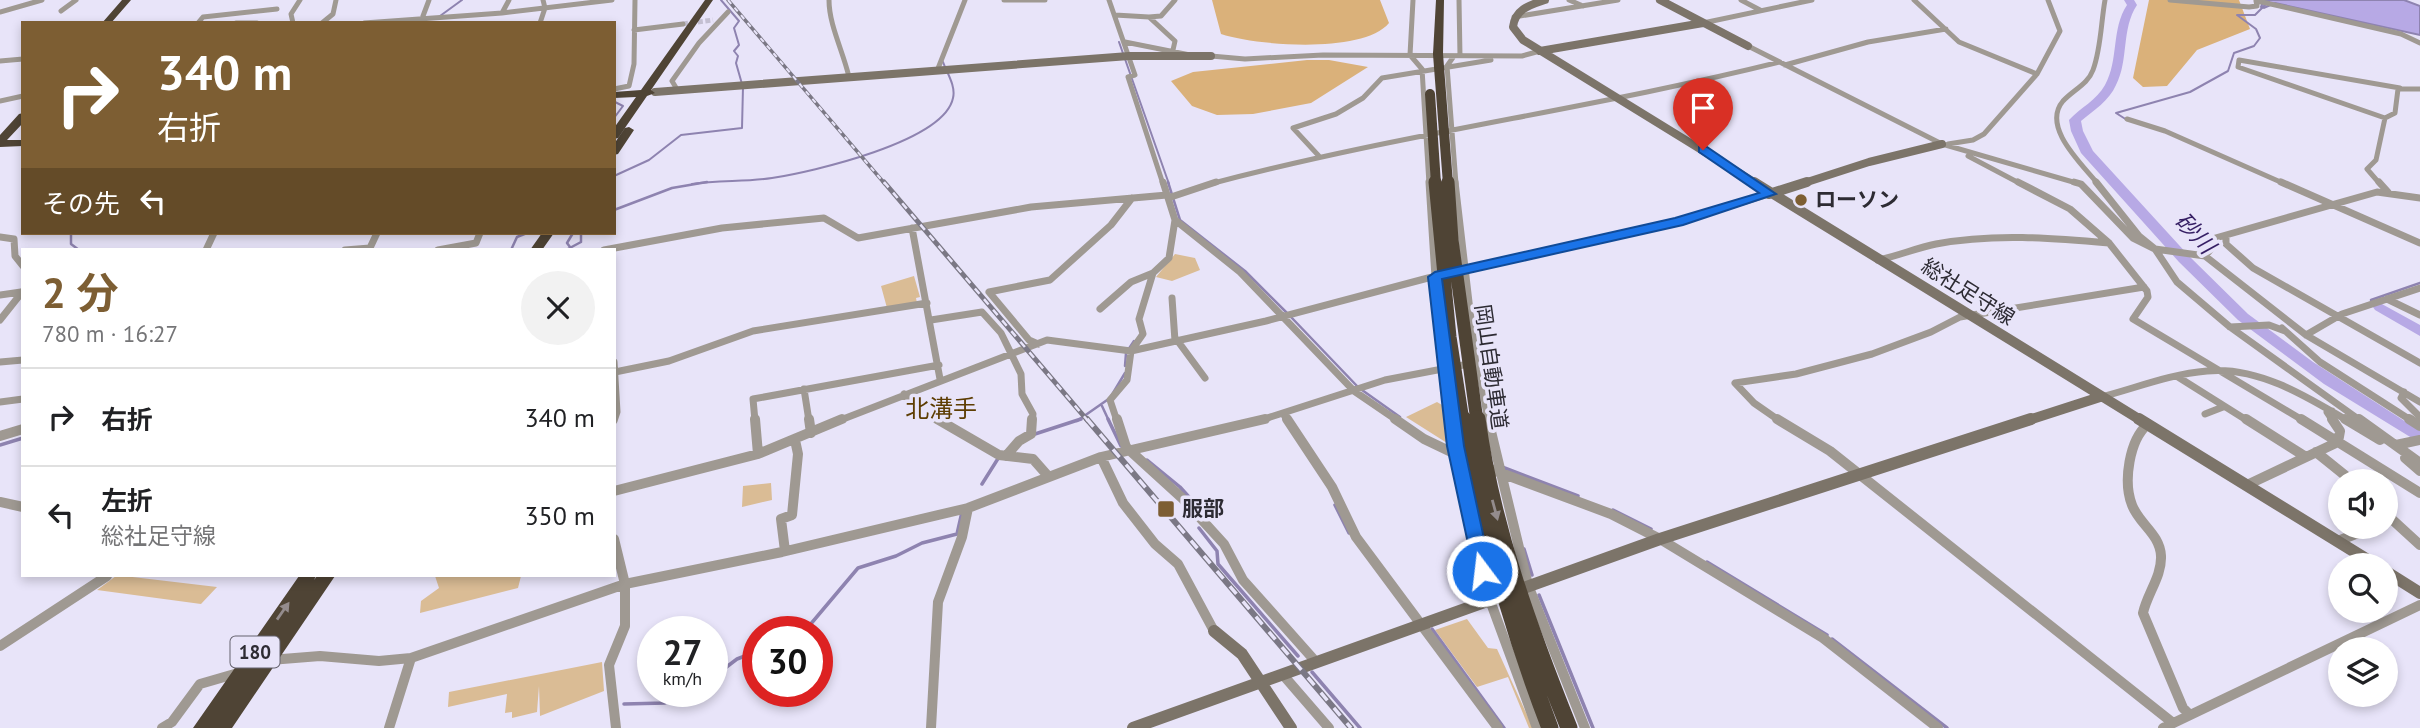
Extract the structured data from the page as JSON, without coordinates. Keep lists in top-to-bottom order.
{
  "streets": {
    "highway": ["岡山自動車道", "180"],
    "street": ["総社足守線"]
  },
  "districts": ["北溝手"],
  "water": ["砂川"],
  "places": {
    "other": ["ローソン"],
    "transit": ["服部"]
  },
  "page": {
    "turn": ["340 m", "右折"],
    "then": "その先",
    "heading": ["2 分", "780 m · 16:27"],
    "list": [
      {
        "name": "右折",
        "value": "340 m"
      },
      {
        "name": "左折",
        "note": "総社足守線",
        "value": "350 m"
      }
    ],
    "speed": "27 km/h",
    "limit": "30"
  }
}
